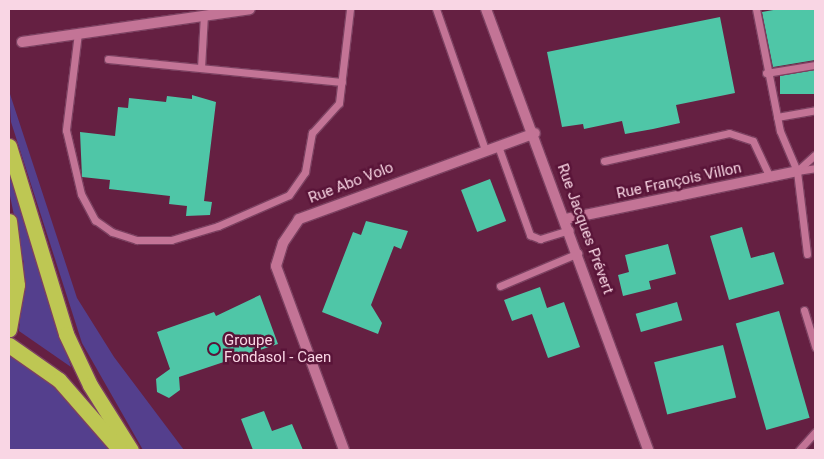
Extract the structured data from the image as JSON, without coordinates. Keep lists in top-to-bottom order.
{
  "streets": {
    "street": ["Rue François Villon", "Rue Abo Volo", "Rue Jacques Prévert"]
  },
  "crossings": [
    ["Rue François Villon", "Rue Jacques Prévert"],
    ["Rue Abo Volo", "Rue Jacques Prévert"]
  ],
  "places": ["Groupe Fondasol - Caen"]
}
